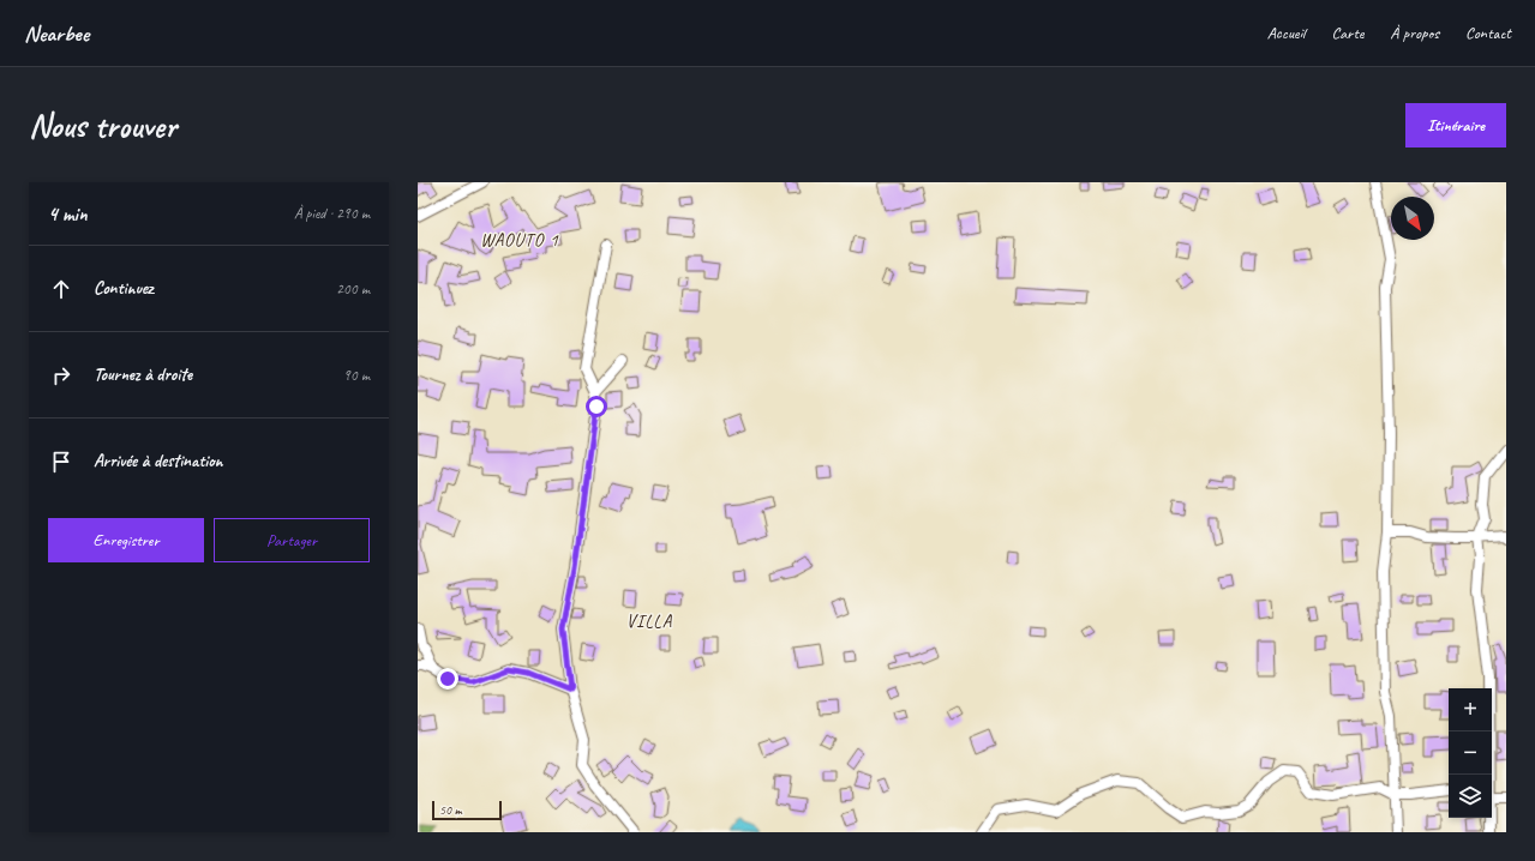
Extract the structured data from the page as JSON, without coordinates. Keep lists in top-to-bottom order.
{
  "districts": ["WAOUTO 1", "VILLA"],
  "scale_bar": "50 m",
  "north": "bottom right",
  "page": {
    "header": "Nearbee",
    "nav": [
      "Accueil",
      "Carte",
      "À propos",
      "Contact"
    ],
    "buttons": [
      "Itinéraire",
      ["Enregistrer", "Partager"]
    ],
    "title": "Nous trouver",
    "heading": ["4 min", "À pied · 290 m"],
    "list": [
      ["Continuez", "200 m"],
      ["Tournez à droite", "90 m"],
      "Arrivée à destination"
    ],
    "map_buttons": ["+", "−"],
    "scale": "50 m"
  }
}
